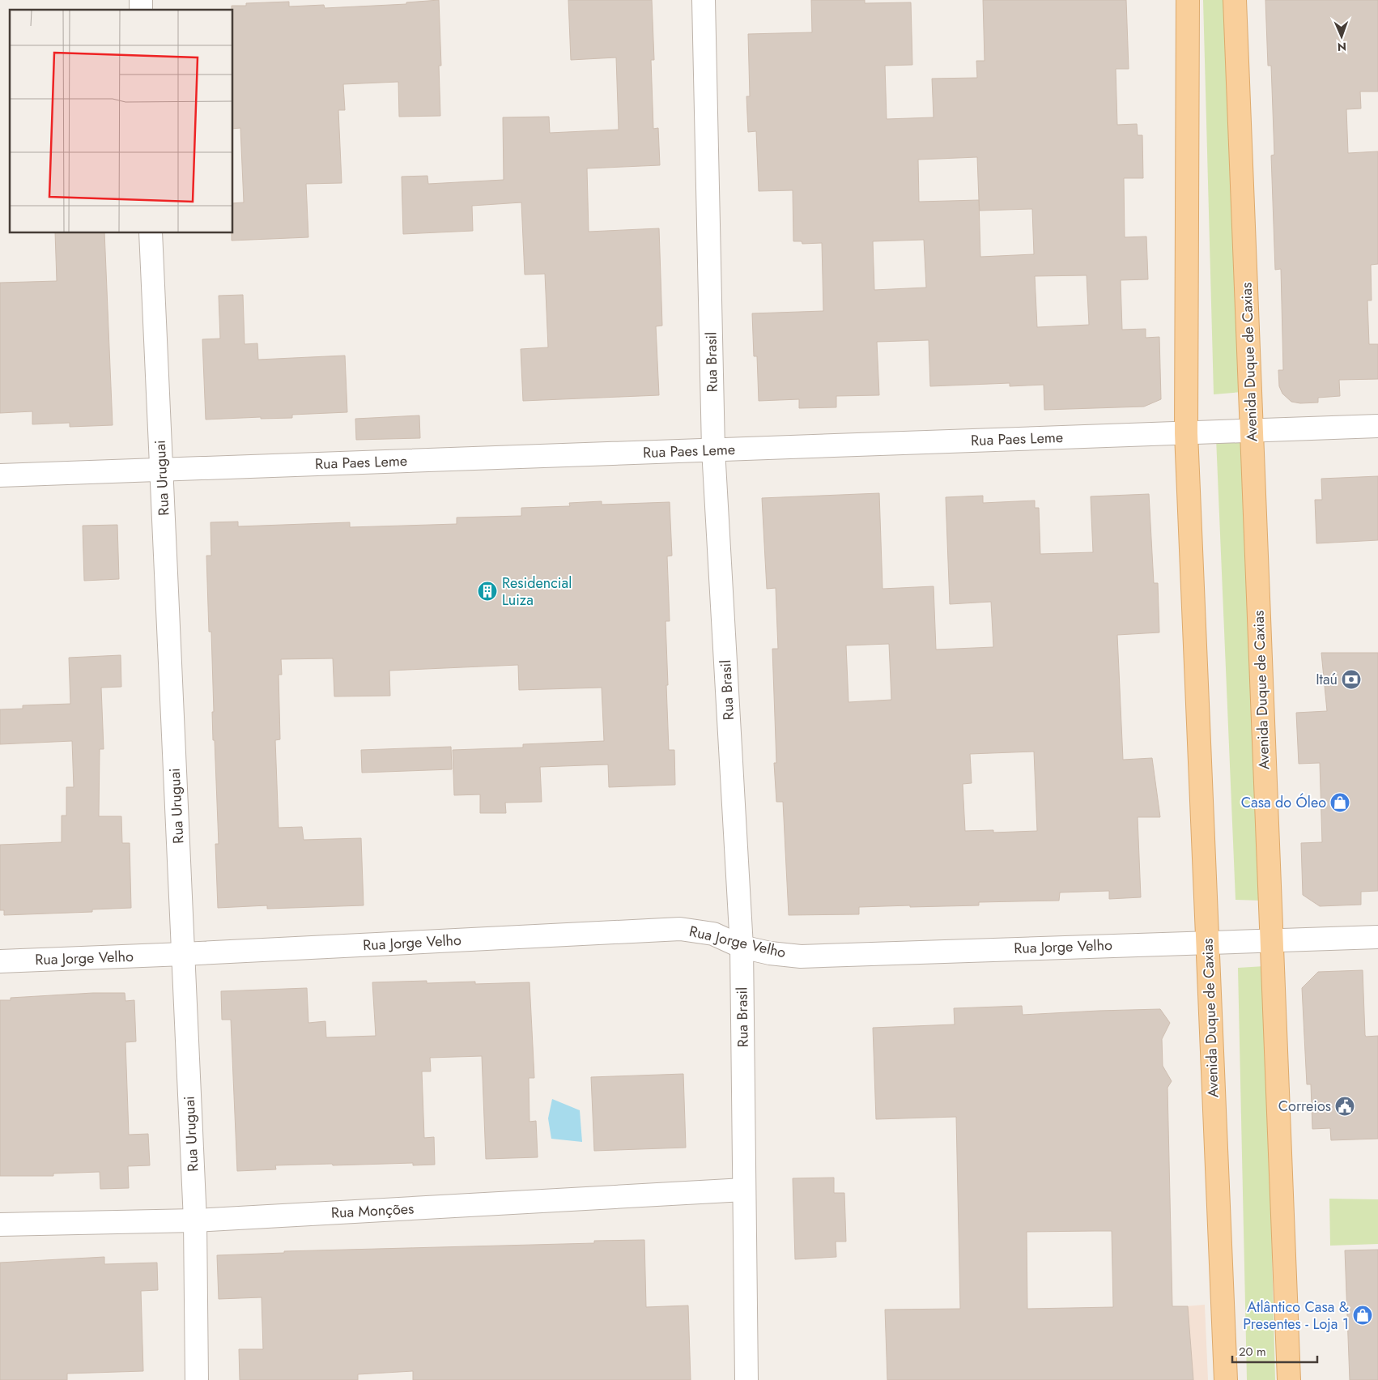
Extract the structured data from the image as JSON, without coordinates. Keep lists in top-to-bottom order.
{
  "streets": {
    "main road": ["Avenida Duque de Caxias"],
    "street": [
      "Rua Brasil",
      "Rua Paes Leme",
      "Rua Uruguai",
      "Rua Jorge Velho",
      "Rua Monções"
    ]
  },
  "crossings": [
    ["Rua Brasil", "Rua Paes Leme"],
    ["Rua Brasil", "Rua Jorge Velho"],
    ["Rua Brasil", "Rua Monções"],
    ["Avenida Duque de Caxias", "Rua Paes Leme"],
    ["Avenida Duque de Caxias", "Rua Jorge Velho"],
    ["Rua Paes Leme", "Rua Uruguai"],
    ["Rua Uruguai", "Rua Jorge Velho"],
    ["Rua Uruguai", "Rua Monções"]
  ],
  "places": {
    "building": ["Residencial Luiza"],
    "bank": ["Itaú"],
    "shop": ["Casa do Óleo", "Atlântico Casa & Presentes - Loja 1"],
    "public building": ["Correios"]
  },
  "scale_bar": "20 m",
  "north": "bottom"
}
